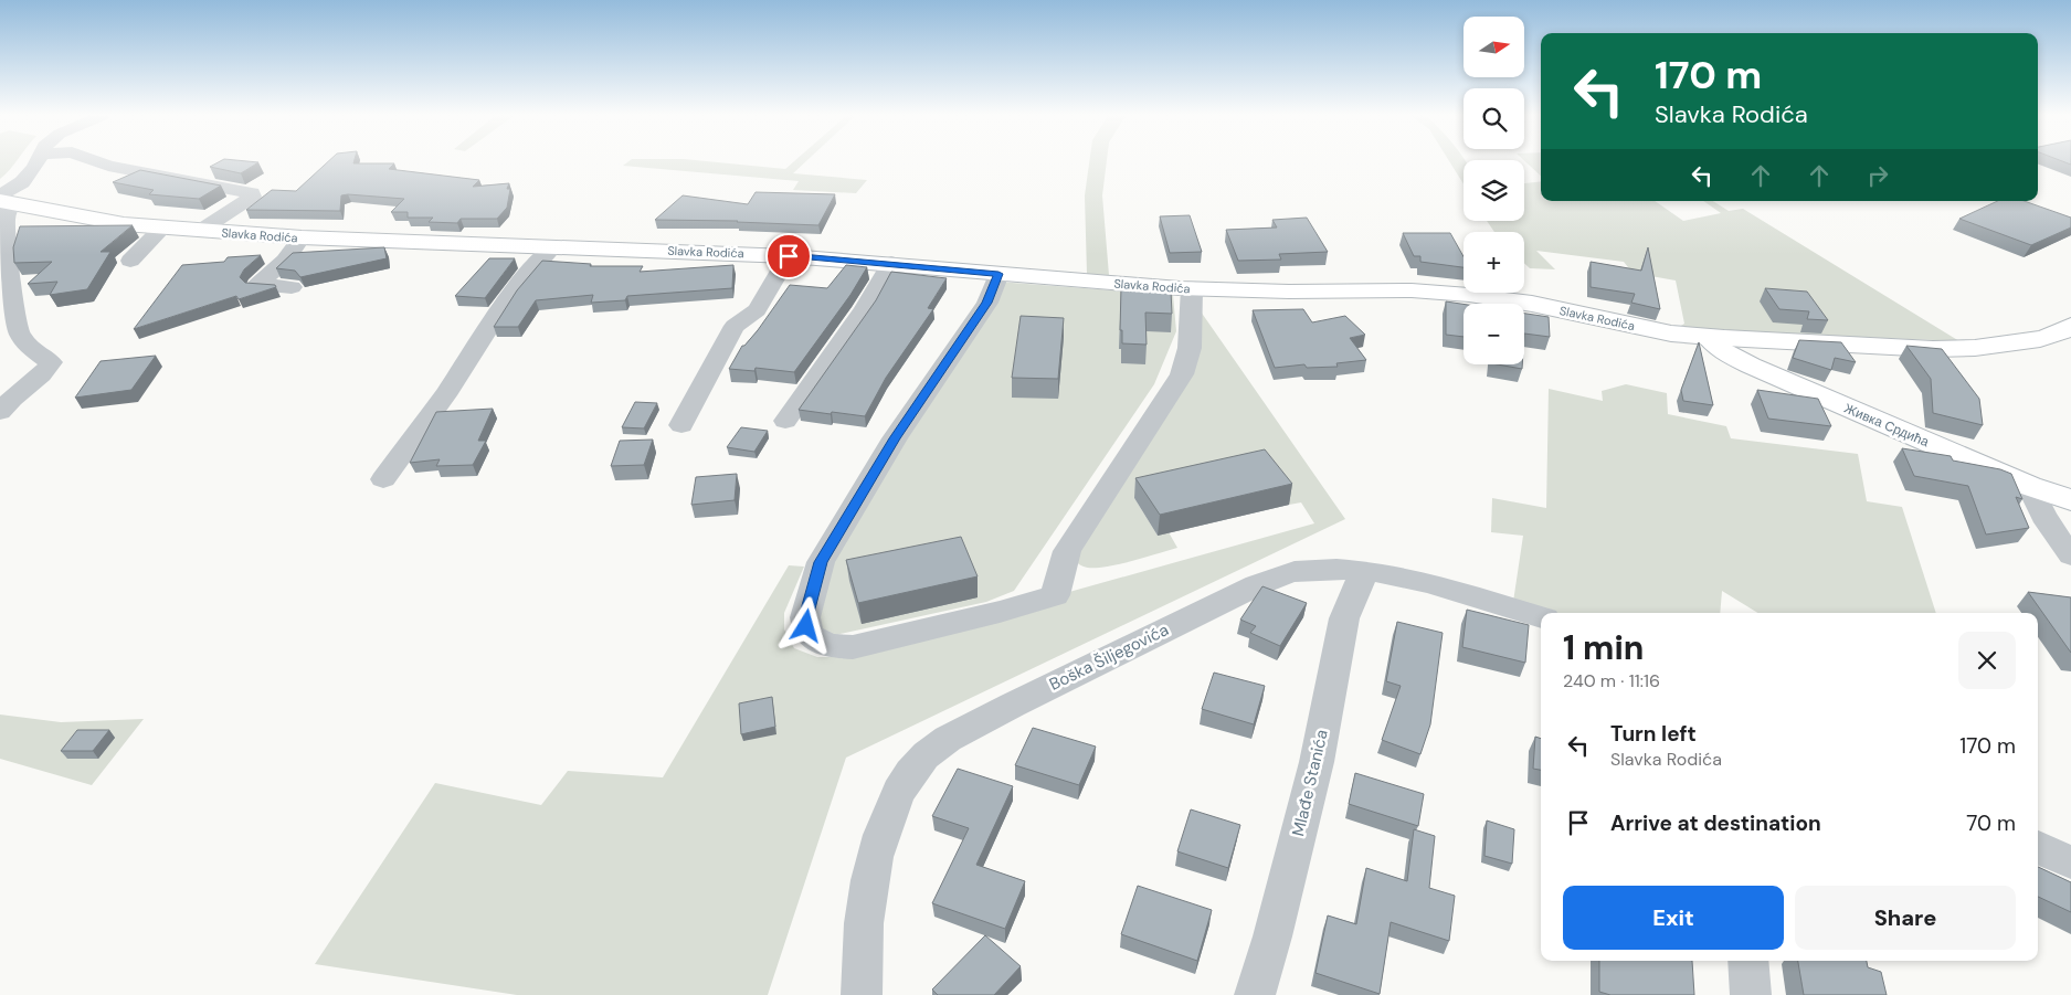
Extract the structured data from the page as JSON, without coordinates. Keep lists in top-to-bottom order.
{
  "streets": {
    "main road": ["Slavka Rodića", "Живка Срдића"],
    "street": ["Boška Šiljegovića", "Mlađe Stanića"]
  },
  "crossings": [
    ["Slavka Rodića", "Живка Срдића"],
    ["Boška Šiljegovića", "Mlađe Stanića"]
  ],
  "north": "right",
  "page": {
    "map_buttons": ["+", "−"],
    "turn": ["170 m", "Slavka Rodića"],
    "heading": ["1 min", "240 m · 11:16"],
    "list": [
      {
        "name": "Turn left",
        "note": "Slavka Rodića",
        "value": "170 m"
      },
      {
        "name": "Arrive at destination",
        "value": "70 m"
      }
    ],
    "buttons": ["Exit", "Share"]
  }
}
